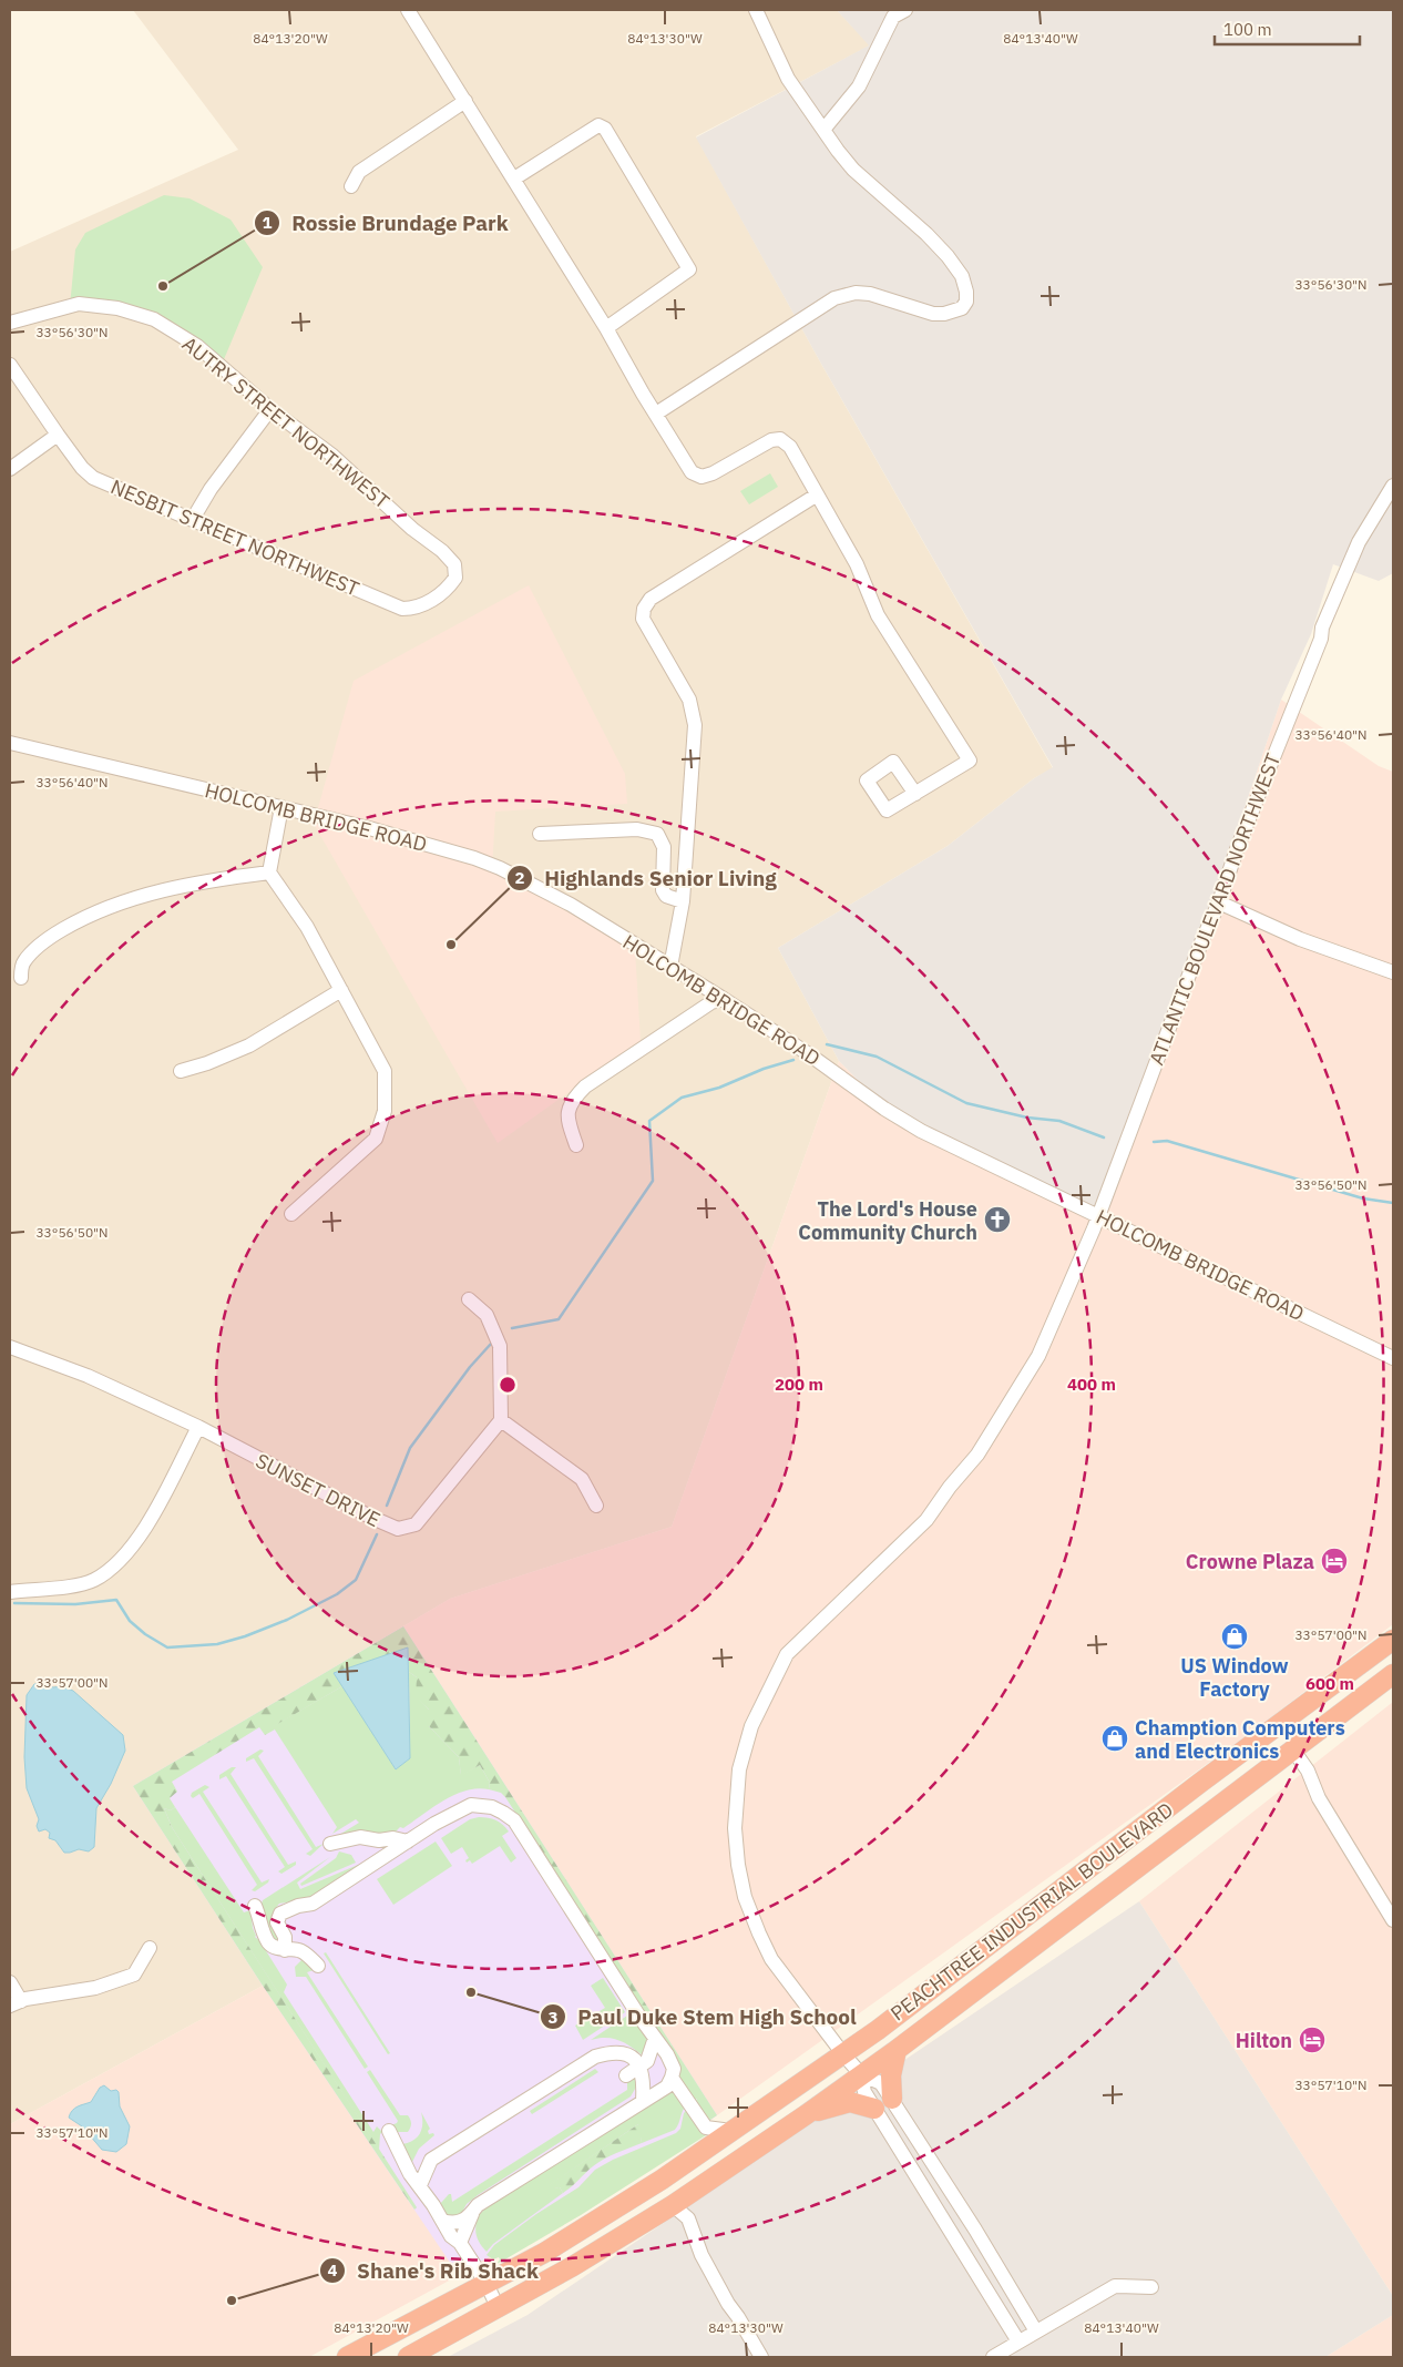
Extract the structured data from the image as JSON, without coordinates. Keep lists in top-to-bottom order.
{
  "streets": {
    "highway": ["PEACHTREE INDUSTRIAL BOULEVARD"],
    "street": [
      "AUTRY STREET NORTHWEST",
      "NESBIT STREET NORTHWEST",
      "HOLCOMB BRIDGE ROAD",
      "ATLANTIC BOULEVARD NORTHWEST",
      "SUNSET DRIVE"
    ]
  },
  "crossings": [
    ["AUTRY STREET NORTHWEST", "NESBIT STREET NORTHWEST"],
    ["HOLCOMB BRIDGE ROAD", "ATLANTIC BOULEVARD NORTHWEST"],
    ["ATLANTIC BOULEVARD NORTHWEST", "PEACHTREE INDUSTRIAL BOULEVARD"]
  ],
  "places": {
    "other": [
      "Rossie Brundage Park",
      "Highlands Senior Living",
      "Paul Duke Stem High School",
      "Shane's Rib Shack"
    ],
    "church": ["The Lord's House Community Church"],
    "hotel": ["Crowne Plaza", "Hilton"],
    "shop": ["US Window Factory", "Chamption Computers and Electronics"]
  },
  "scale_bar": "100 m",
  "coordinates": [
    "84°13'20\"W",
    "84°13'30\"W",
    "84°13'40\"W",
    "33°56'30\"N",
    "33°56'40\"N",
    "33°56'50\"N",
    "33°57'00\"N",
    "33°57'10\"N"
  ],
  "rings": ["200 m", "400 m", "600 m"]
}
